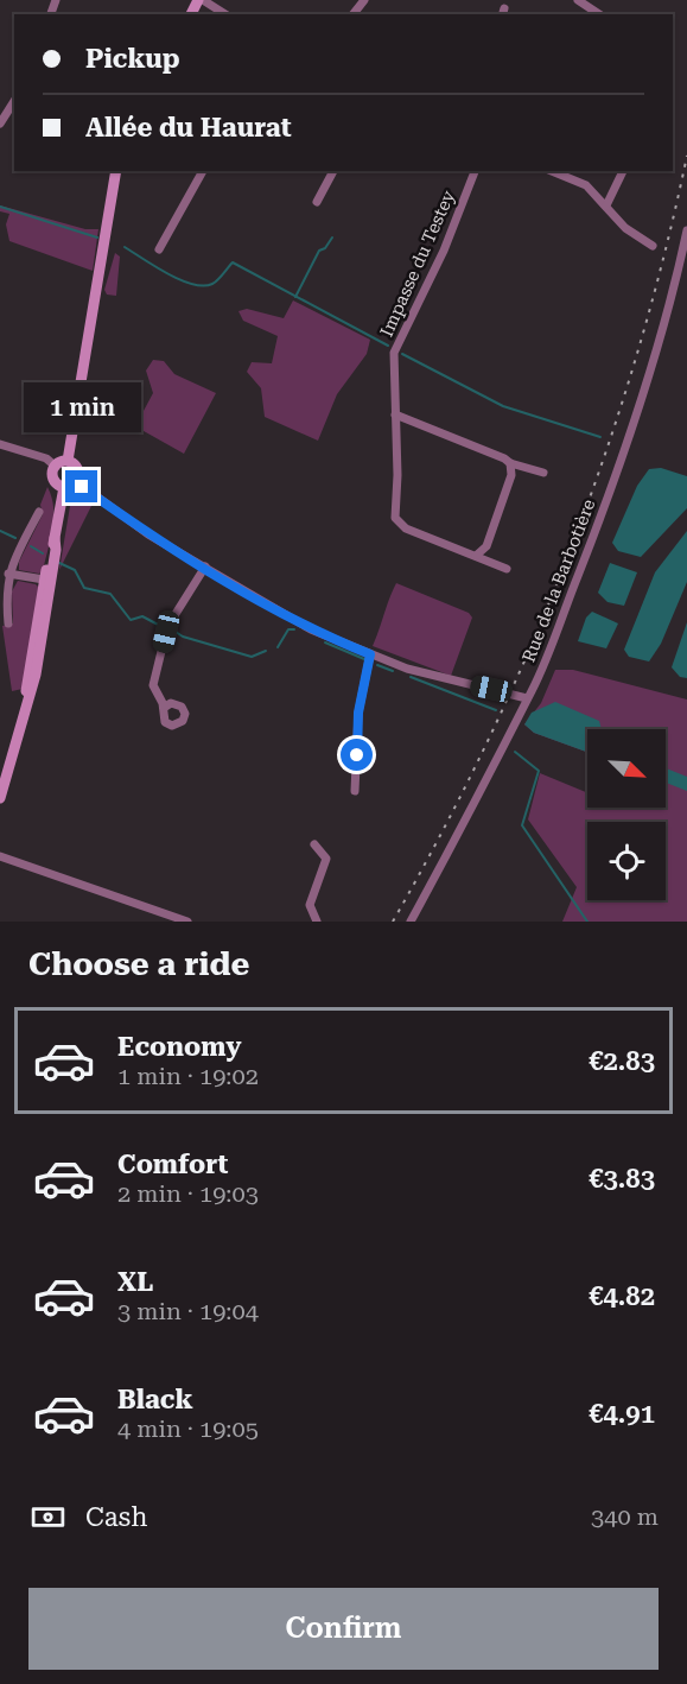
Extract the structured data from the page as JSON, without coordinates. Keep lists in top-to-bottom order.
{
  "streets": {
    "street": ["Impasse du Testey", "Rue de la Barbotière"]
  },
  "north": "bottom right",
  "page": {
    "banner": ["Pickup", "Allée du Haurat"],
    "bubble": "1 min",
    "heading": "Choose a ride",
    "list": [
      {
        "name": "Economy",
        "note": "1 min · 19:02",
        "value": "€2.83"
      },
      {
        "name": "Comfort",
        "note": "2 min · 19:03",
        "value": "€3.83"
      },
      {
        "name": "XL",
        "note": "3 min · 19:04",
        "value": "€4.82"
      },
      {
        "name": "Black",
        "note": "4 min · 19:05",
        "value": "€4.91"
      }
    ],
    "pay": ["Cash", "340 m"],
    "buttons": "Confirm"
  }
}
